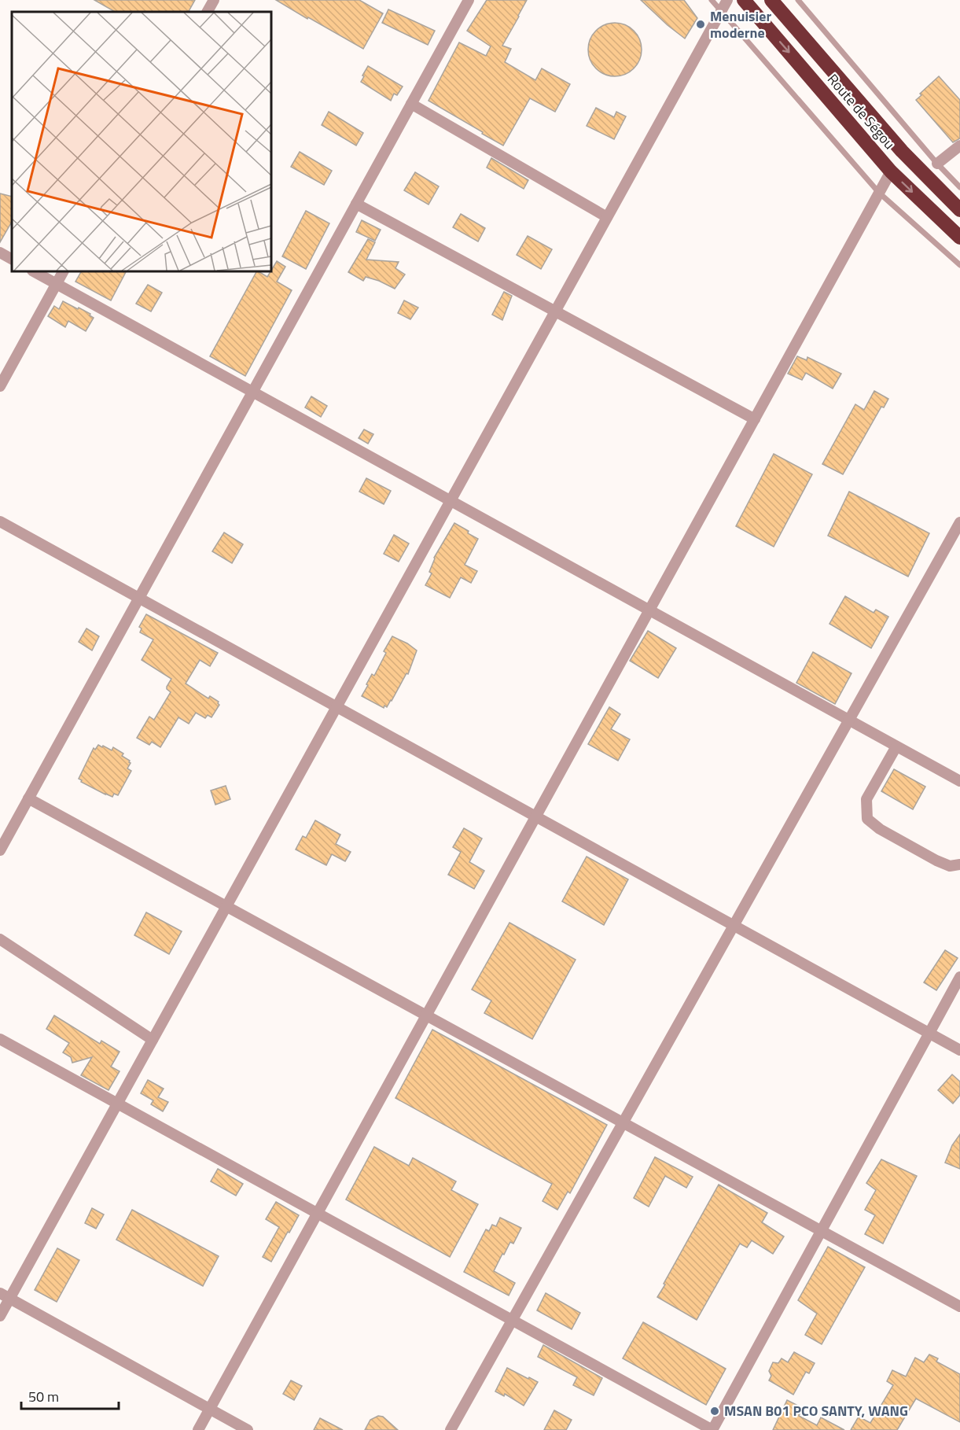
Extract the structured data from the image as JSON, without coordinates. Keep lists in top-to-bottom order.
{
  "streets": {
    "highway": ["Route de Ségou"]
  },
  "places": ["Menuisier moderne", "MSAN B01 PCO SANTY, WANG"],
  "scale_bar": "50 m"
}
